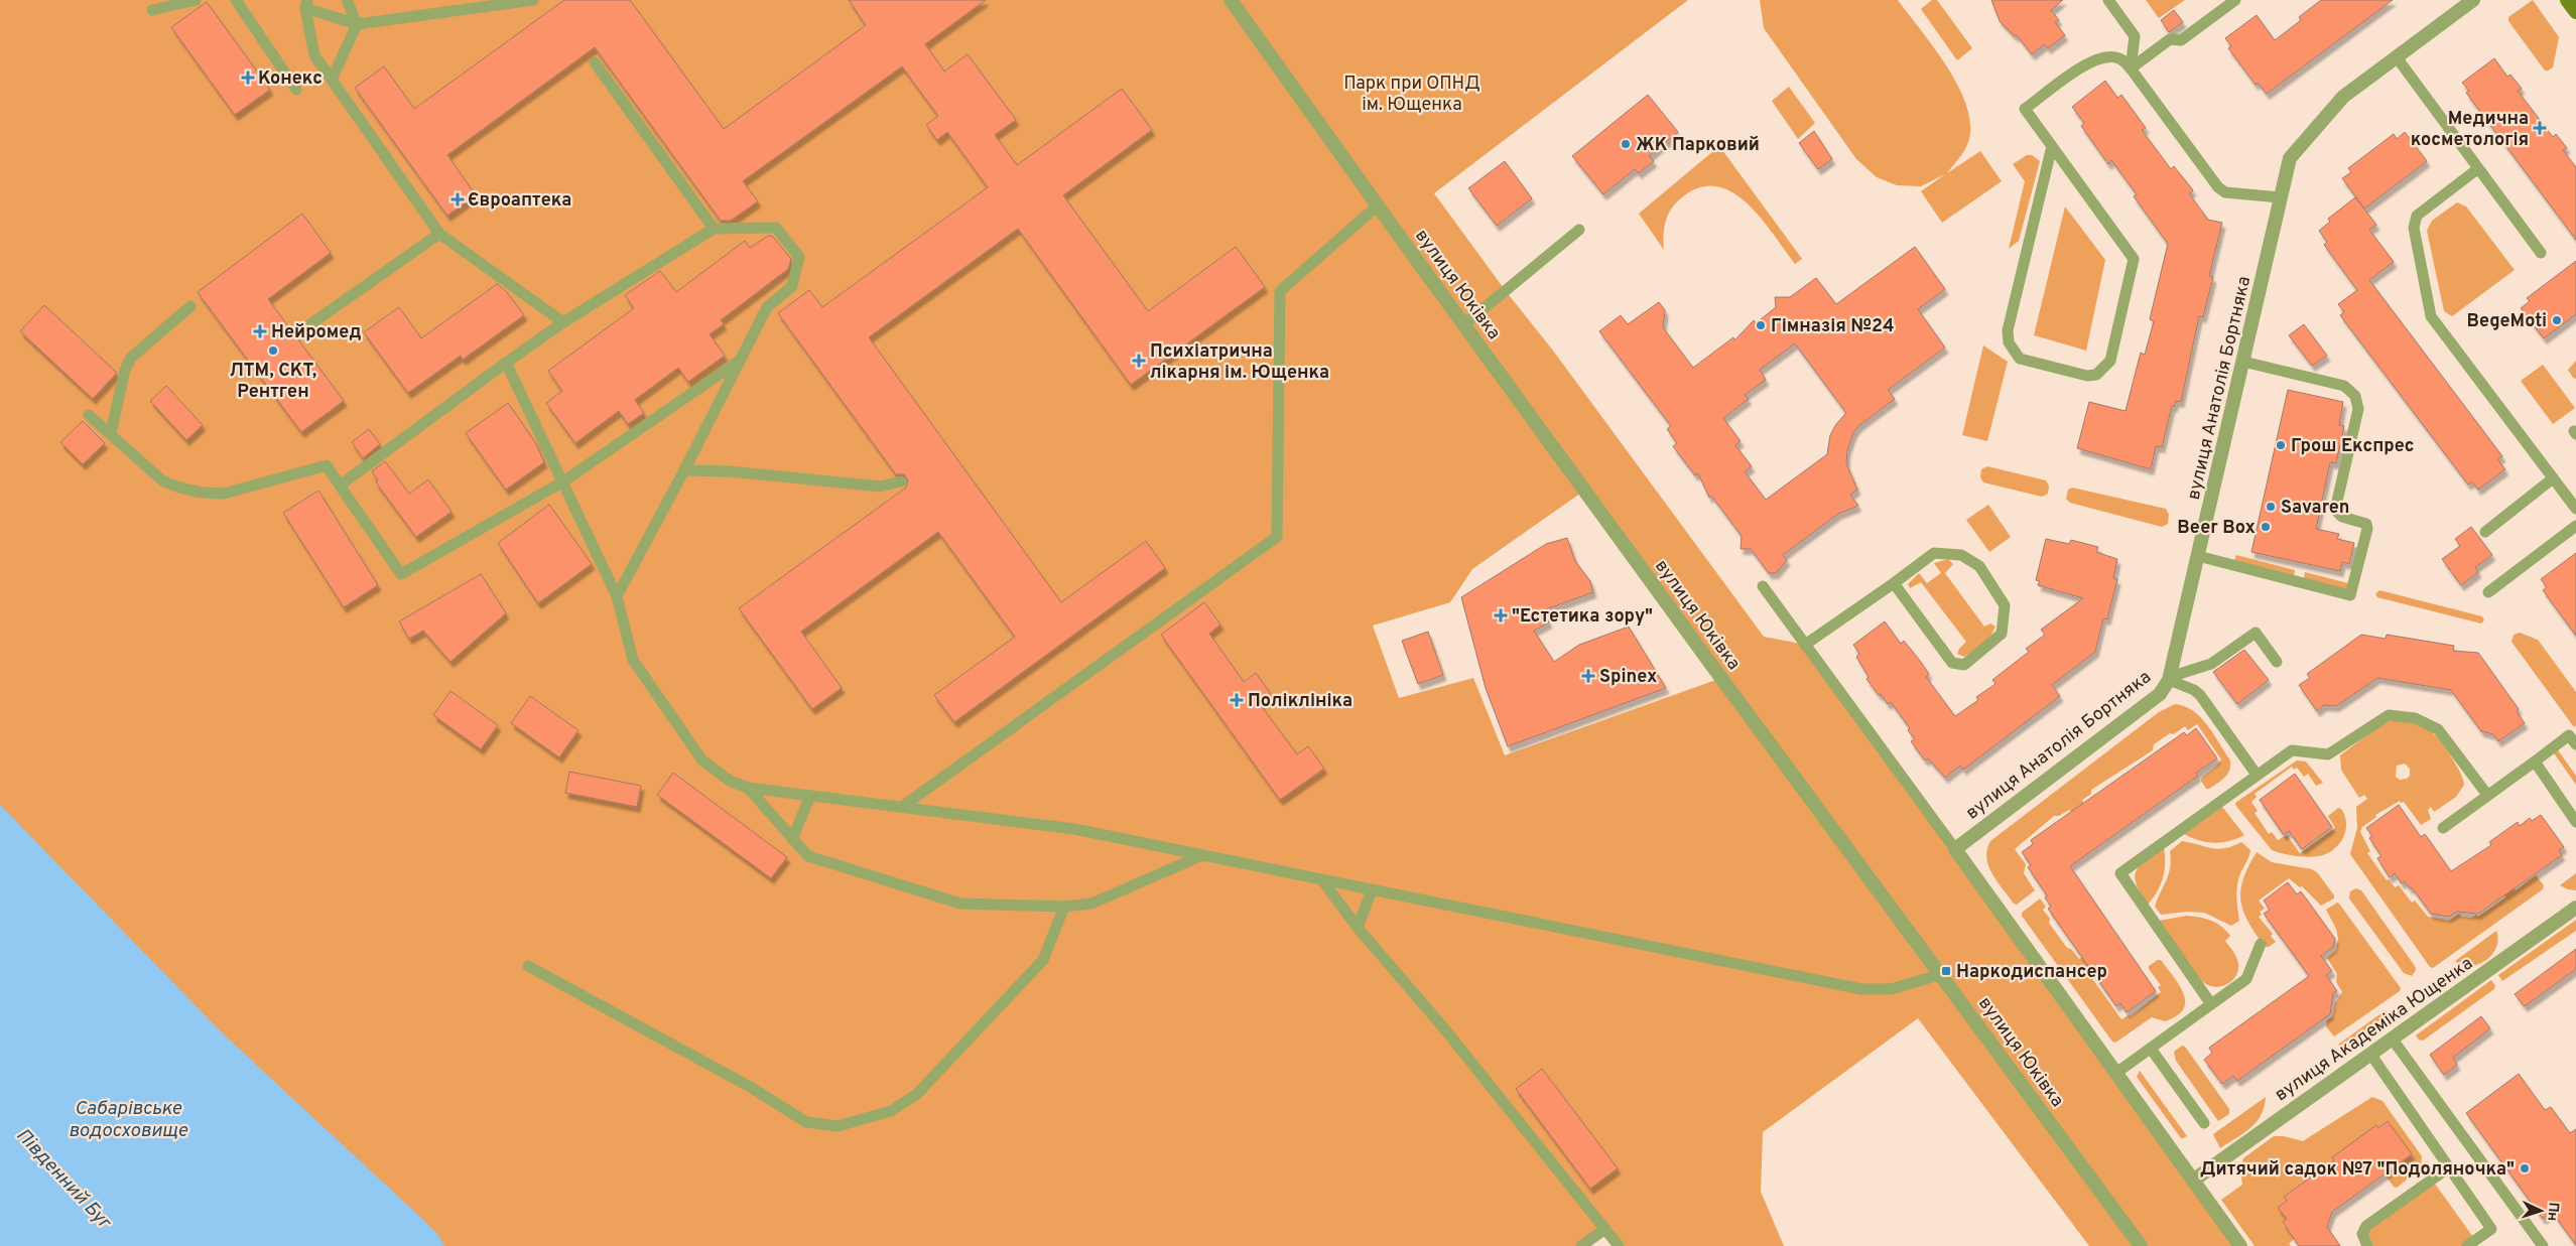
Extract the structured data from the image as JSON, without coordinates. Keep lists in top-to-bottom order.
{
  "streets": {
    "street": ["вулиця Юківка", "вулиця Анатолія Бортняка", "вулиця Академіка Ющенка"]
  },
  "water": ["Сабарівське водосховище", "Південний Буг"],
  "parks": ["Парк при ОПНД ім. Ющенка"],
  "places": {
    "health": [
      "Конекс",
      "Медична косметологія",
      "Євроаптека",
      "Нейромед",
      "Психіатрична лікарня ім. Ющенка",
      "\"Естетика зору\"",
      "Spinex",
      "Поліклініка"
    ],
    "other": [
      "ЖК Парковий",
      "BegeMoti",
      "Гімназія №24",
      "ЛТМ, СКТ, Рентген",
      "Грош Експрес",
      "Savaren",
      "Beer Box",
      "Дитячий садок №7 \"Подоляночка\""
    ],
    "transit": ["Наркодиспансер"]
  },
  "north": "right"
}
